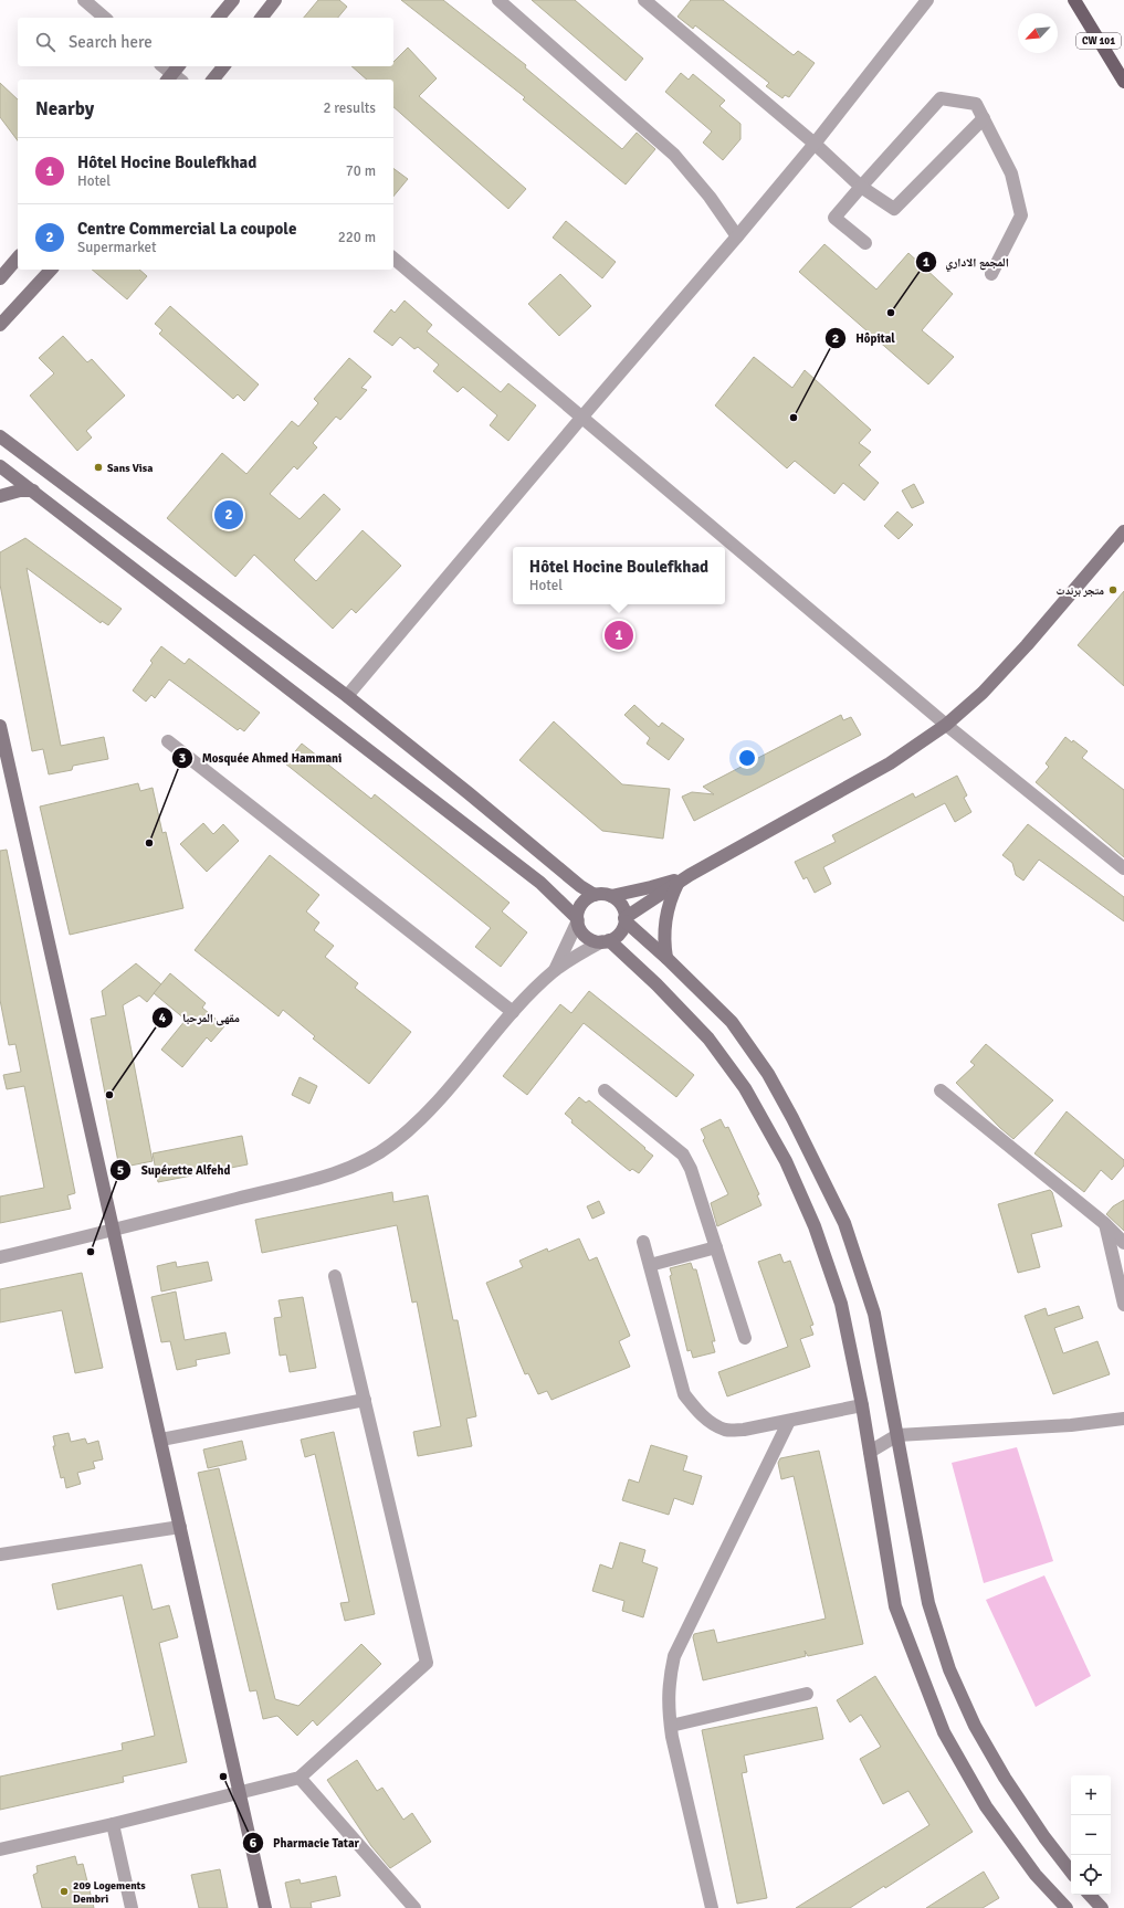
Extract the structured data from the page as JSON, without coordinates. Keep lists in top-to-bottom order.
{
  "streets": {
    "main road": ["CW 101"]
  },
  "places": [
    "المجمع الاداري",
    "Hôpital",
    "Sans Visa",
    "متجر برندت",
    "Mosquée Ahmed Hammani",
    "مقهى المرحبا",
    "Supérette Alfehd",
    "Pharmacie Tatar",
    "209 Logements Dembri"
  ],
  "north": "bottom left",
  "page": {
    "search": "Search here",
    "heading": ["Nearby", "2 results"],
    "list": [
      {
        "mark": "1",
        "name": "Hôtel Hocine Boulefkhad",
        "note": "Hotel",
        "value": "70 m"
      },
      {
        "mark": "2",
        "name": "Centre Commercial La coupole",
        "note": "Supermarket",
        "value": "220 m"
      }
    ],
    "pins": ["2", "1"],
    "popup": ["Hôtel Hocine Boulefkhad", "Hotel"],
    "map_buttons": ["+", "−"]
  }
}
